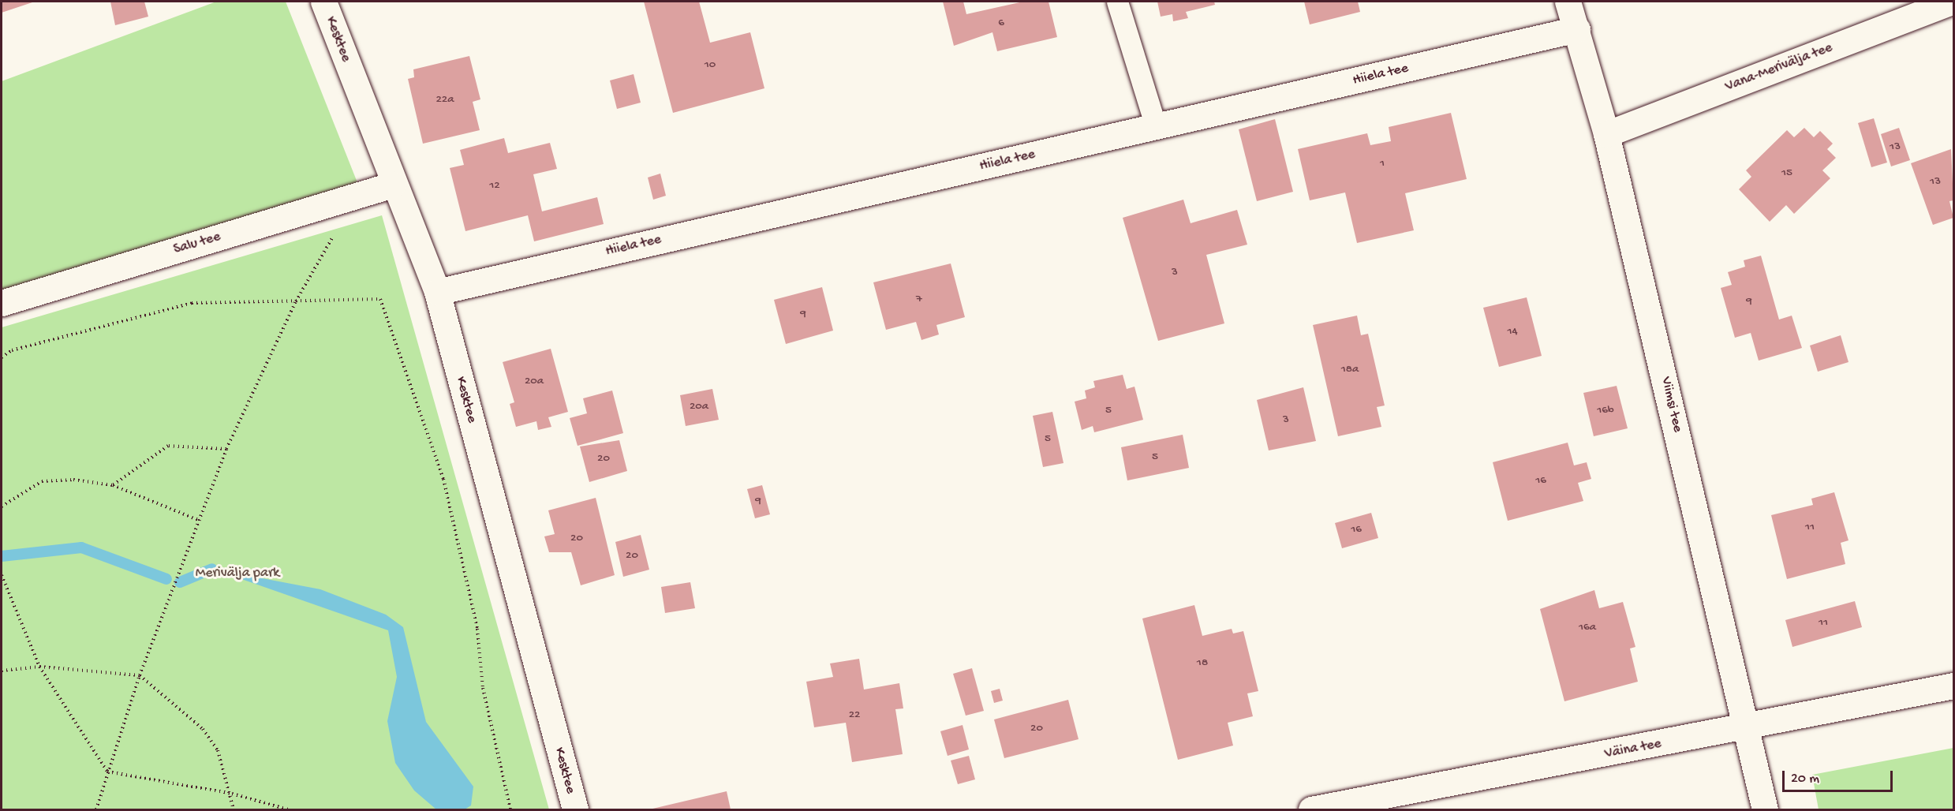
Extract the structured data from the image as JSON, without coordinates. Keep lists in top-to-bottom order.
{
  "streets": {
    "street": [
      "Kesktee",
      "Vana-Merivälja tee",
      "Hiiela tee",
      "Salu tee",
      "Viimsi tee",
      "Väina tee"
    ]
  },
  "crossings": [
    ["Kesktee", "Hiiela tee"],
    ["Kesktee", "Salu tee"],
    ["Vana-Merivälja tee", "Viimsi tee"],
    ["Hiiela tee", "Viimsi tee"],
    ["Viimsi tee", "Väina tee"]
  ],
  "parks": ["Merivälja park"],
  "house_numbers": [
    "6",
    "10",
    "22a",
    "13",
    "1",
    "15",
    "13",
    "12",
    "3",
    "7",
    "9",
    "9",
    "14",
    "18a",
    "20a",
    "20a",
    "5",
    "16b",
    "3",
    "5",
    "5",
    "20",
    "16",
    "9",
    "11",
    "16",
    "20",
    "20",
    "11",
    "16a",
    "18",
    "22",
    "20"
  ],
  "scale_bar": "20 m"
}
